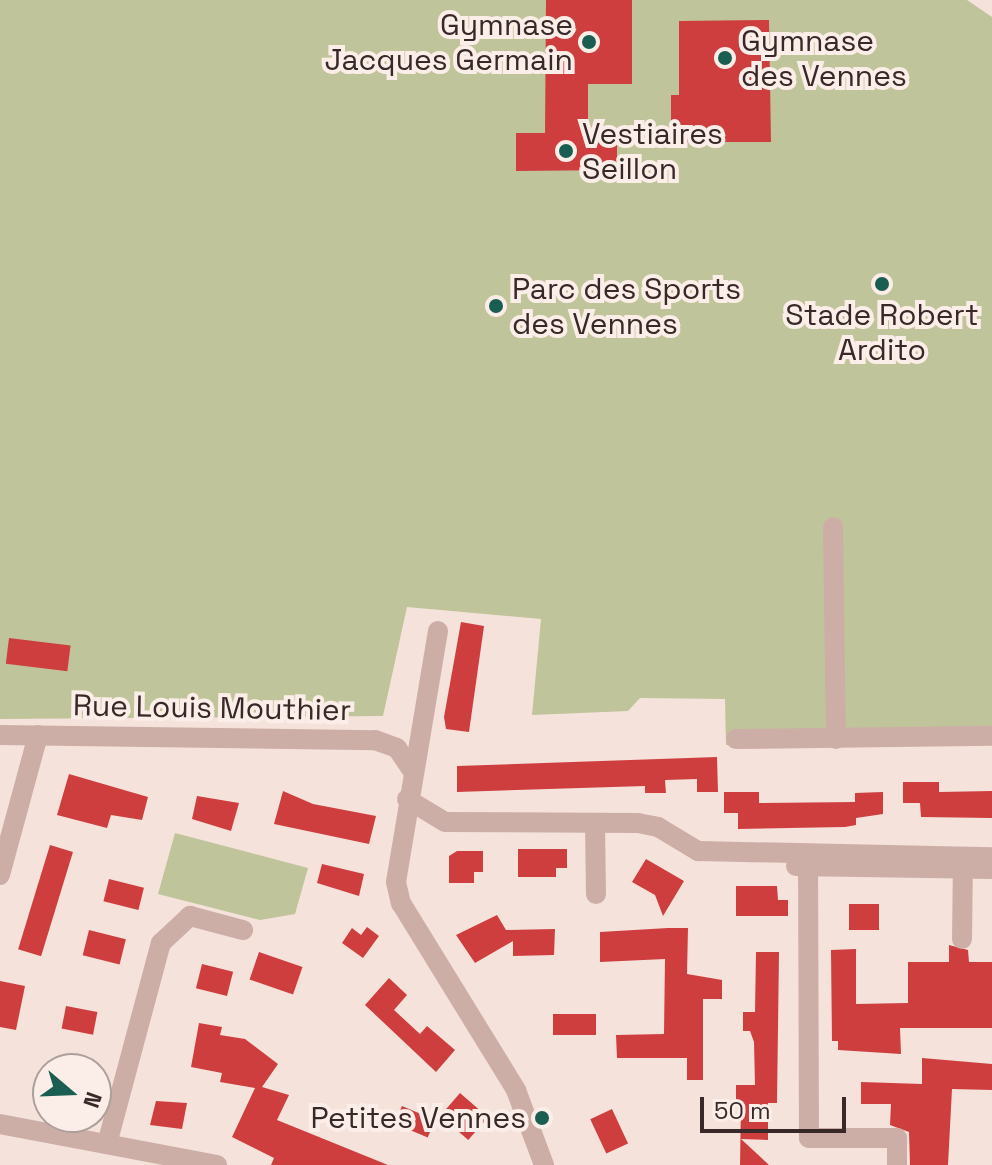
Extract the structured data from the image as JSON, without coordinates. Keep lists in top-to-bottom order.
{
  "streets": {
    "street": ["Rue Louis Mouthier"]
  },
  "places": [
    "Gymnase Jacques Germain",
    "Gymnase des Vennes",
    "Vestiaires Seillon",
    "Stade Robert Ardito",
    "Parc des Sports des Vennes",
    "Petites Vennes"
  ],
  "scale_bar": "50 m",
  "north": "right"
}
